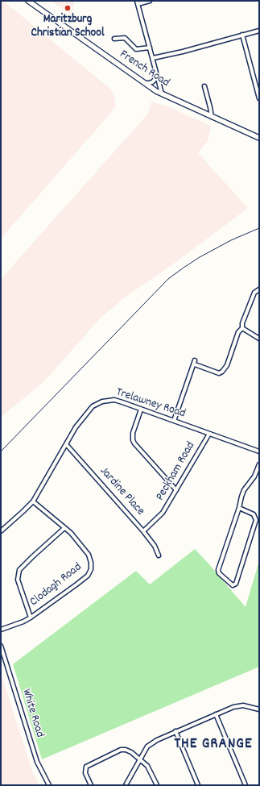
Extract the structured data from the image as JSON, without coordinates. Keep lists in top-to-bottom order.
{
  "streets": {
    "street": [
      "French Road",
      "Trelawney Road",
      "Peckham Road",
      "Jardine Place",
      "Clodagh Road",
      "White Road"
    ]
  },
  "crossings": [
    ["Trelawney Road", "Peckham Road"],
    ["Trelawney Road", "Jardine Place"],
    ["Trelawney Road", "Clodagh Road"],
    ["Peckham Road", "Jardine Place"]
  ],
  "districts": ["THE GRANGE"],
  "places": ["Maritzburg Christian School"]
}
